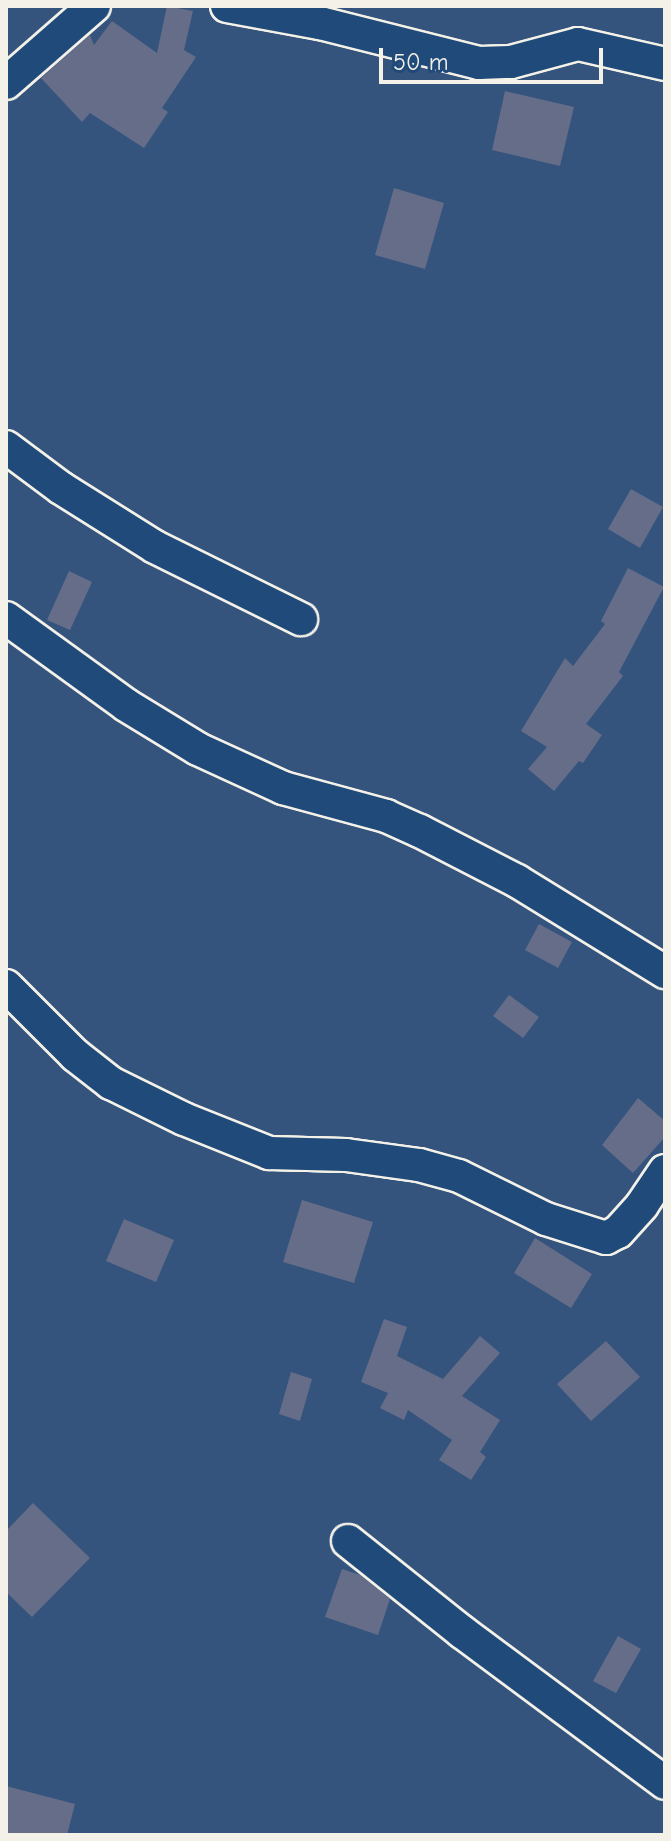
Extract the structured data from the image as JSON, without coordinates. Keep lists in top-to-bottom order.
{
  "scale_bar": "50 m"
}
